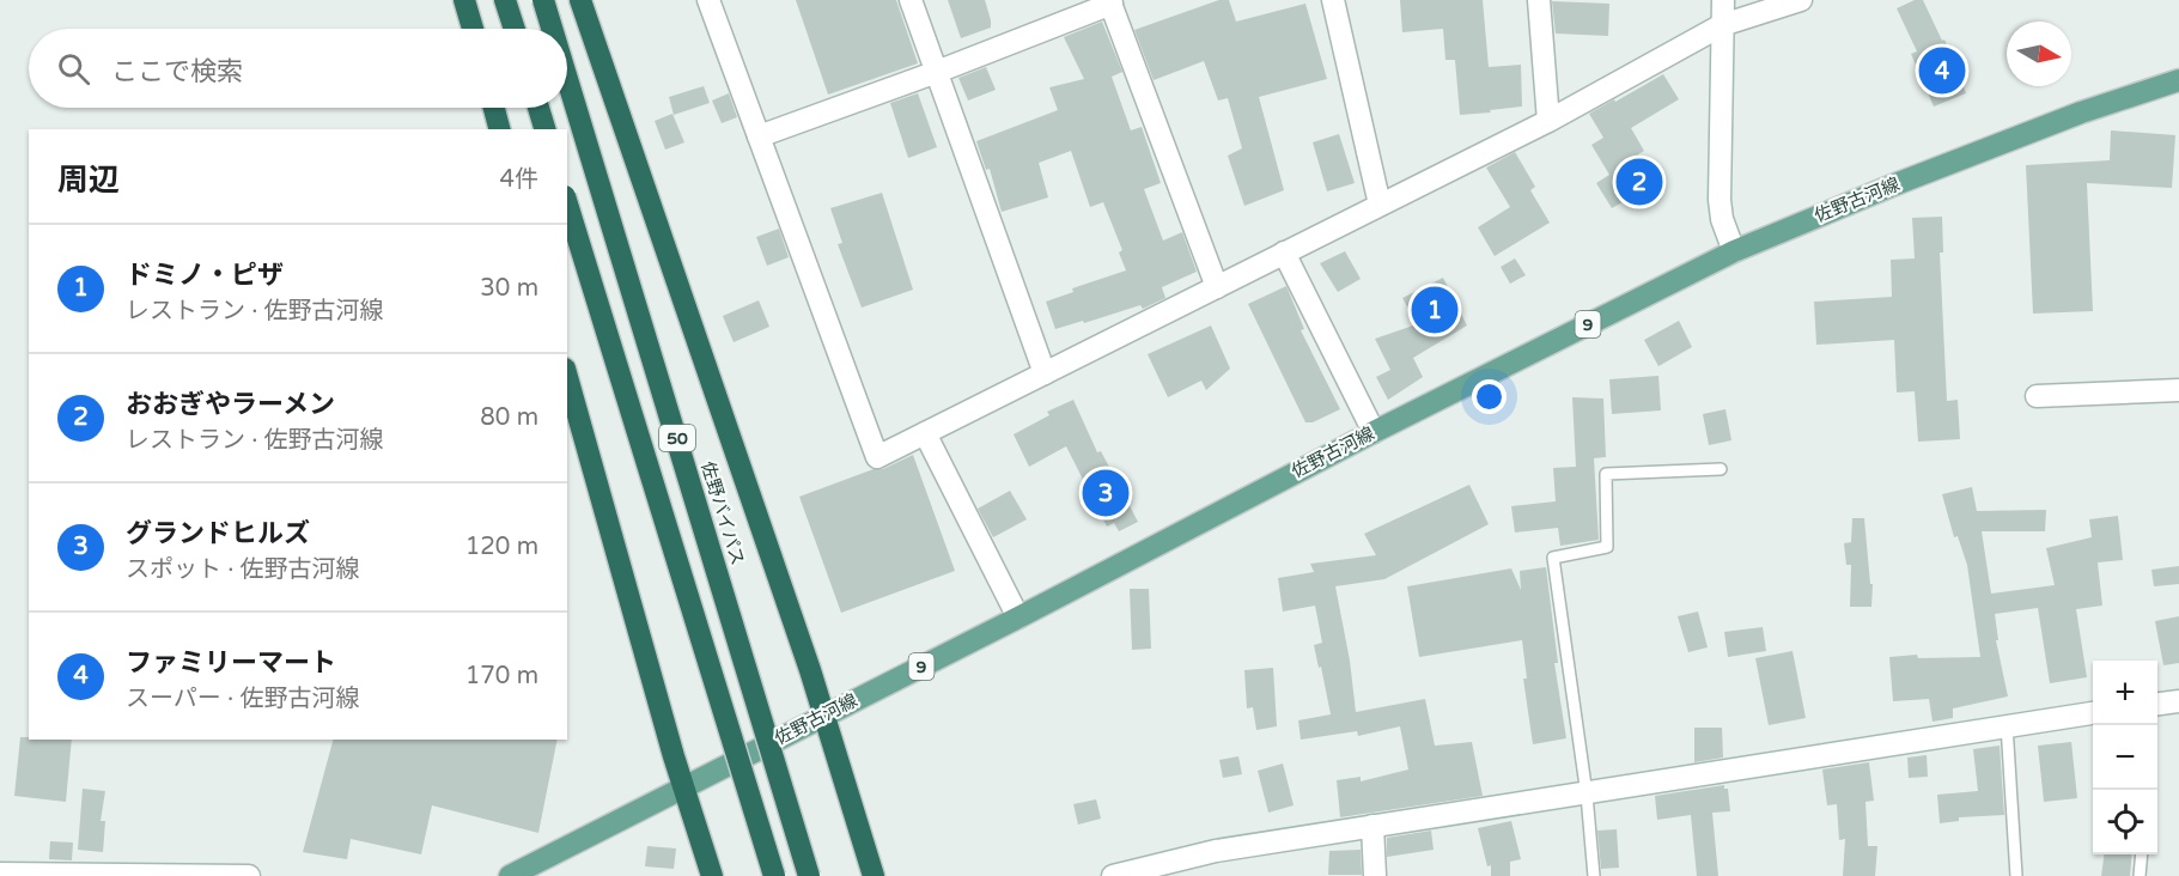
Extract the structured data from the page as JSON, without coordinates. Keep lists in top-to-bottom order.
{
  "streets": {
    "highway": ["50", "佐野バイパス"],
    "main road": ["佐野古河線", "9"]
  },
  "north": "right",
  "page": {
    "search": "ここで検索",
    "pins": [
      "4",
      "2",
      "1",
      "3"
    ],
    "heading": ["周辺", "4件"],
    "list": [
      {
        "mark": "1",
        "name": "ドミノ・ピザ",
        "note": "レストラン · 佐野古河線",
        "value": "30 m"
      },
      {
        "mark": "2",
        "name": "おおぎやラーメン",
        "note": "レストラン · 佐野古河線",
        "value": "80 m"
      },
      {
        "mark": "3",
        "name": "グランドヒルズ",
        "note": "スポット · 佐野古河線",
        "value": "120 m"
      },
      {
        "mark": "4",
        "name": "ファミリーマート",
        "note": "スーパー · 佐野古河線",
        "value": "170 m"
      }
    ],
    "map_buttons": ["+", "−"]
  }
}
